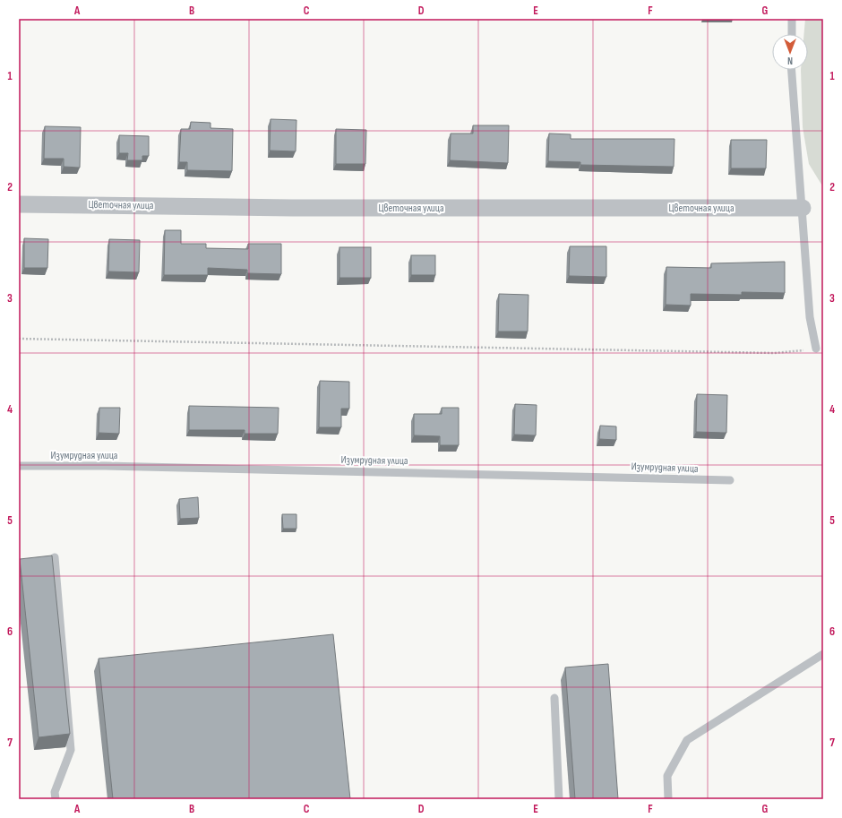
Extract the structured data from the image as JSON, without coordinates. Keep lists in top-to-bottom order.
{
  "streets": {
    "street": ["Цветочная улица"],
    "lane": ["Изумрудная улица"]
  },
  "north": "bottom",
  "grid": {
    "columns": [
      "A",
      "B",
      "C",
      "D",
      "E",
      "F",
      "G"
    ],
    "rows": [
      "1",
      "2",
      "3",
      "4",
      "5",
      "6",
      "7"
    ]
  }
}
